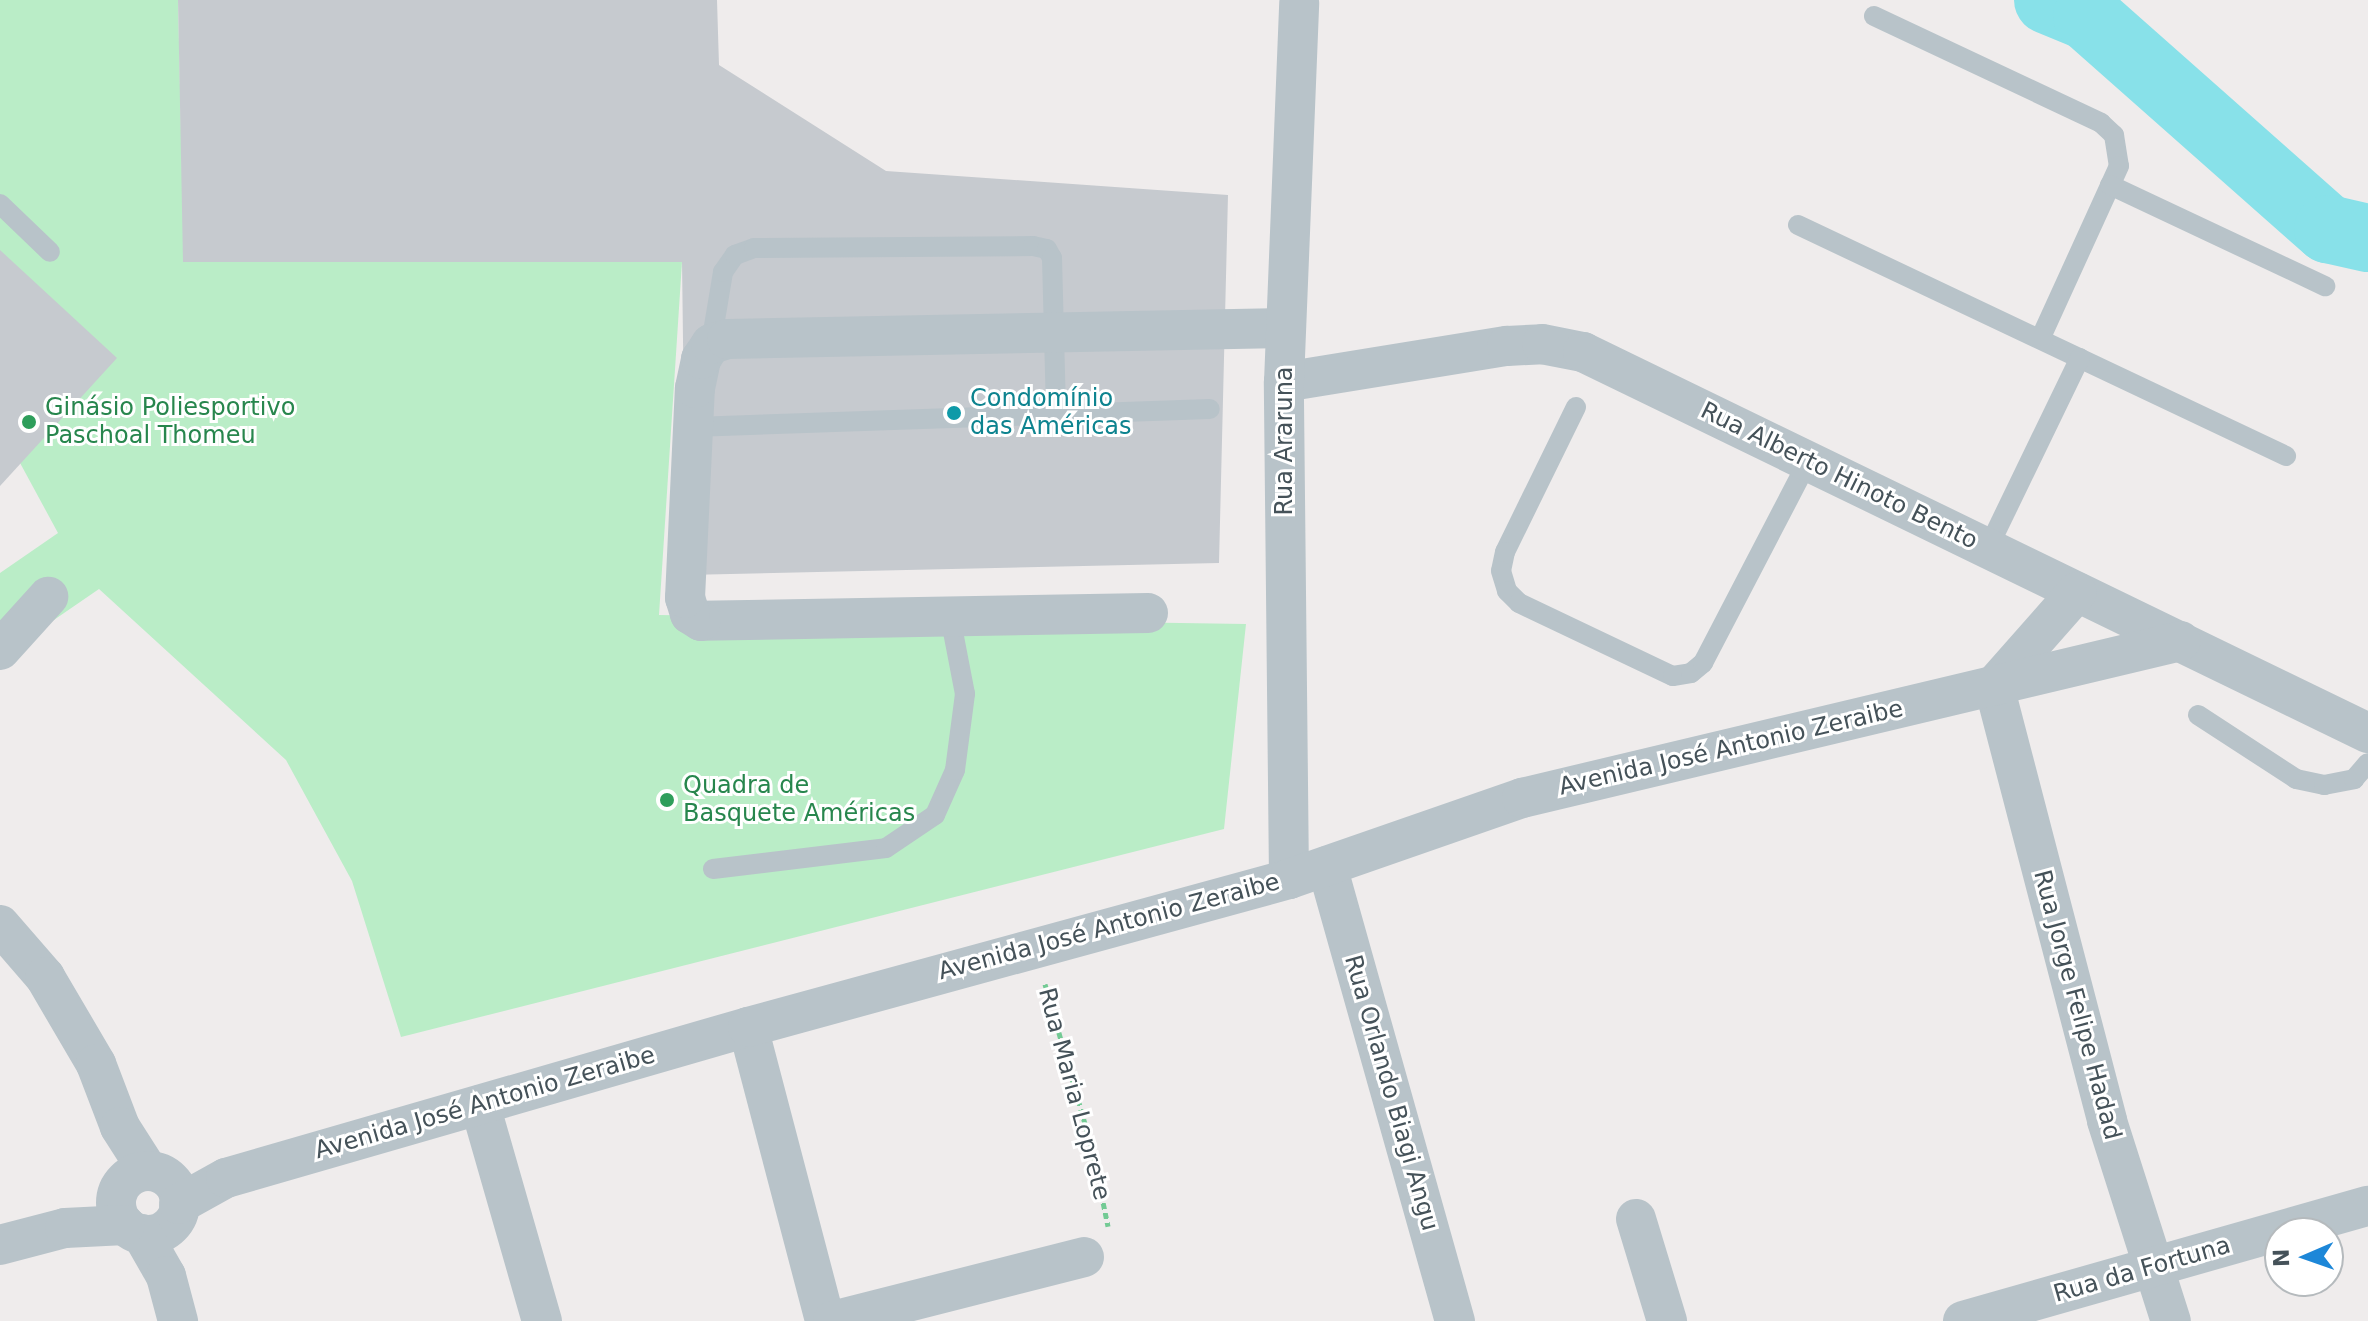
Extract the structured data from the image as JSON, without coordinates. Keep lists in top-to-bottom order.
{
  "streets": {
    "street": [
      "Rua Araruna",
      "Rua Alberto Hinoto Bento",
      "Avenida José Antonio Zeraibe",
      "Rua Jorge Felipe Hadad",
      "Rua Orlando Biagi Angu",
      "Rua da Fortuna"
    ],
    "path": ["Rua Maria Loprete"]
  },
  "crossings": [
    ["Rua Araruna", "Rua Alberto Hinoto Bento"],
    ["Rua Araruna", "Avenida José Antonio Zeraibe"],
    ["Rua Alberto Hinoto Bento", "Avenida José Antonio Zeraibe"],
    ["Avenida José Antonio Zeraibe", "Rua Jorge Felipe Hadad"],
    ["Avenida José Antonio Zeraibe", "Rua Orlando Biagi Angu"],
    ["Avenida José Antonio Zeraibe", "Rua Maria Loprete"],
    ["Rua Jorge Felipe Hadad", "Rua da Fortuna"]
  ],
  "places": ["Condomínio das Américas", "Ginásio Poliesportivo Paschoal Thomeu", "Quadra de Basquete Américas"],
  "north": "left"
}
